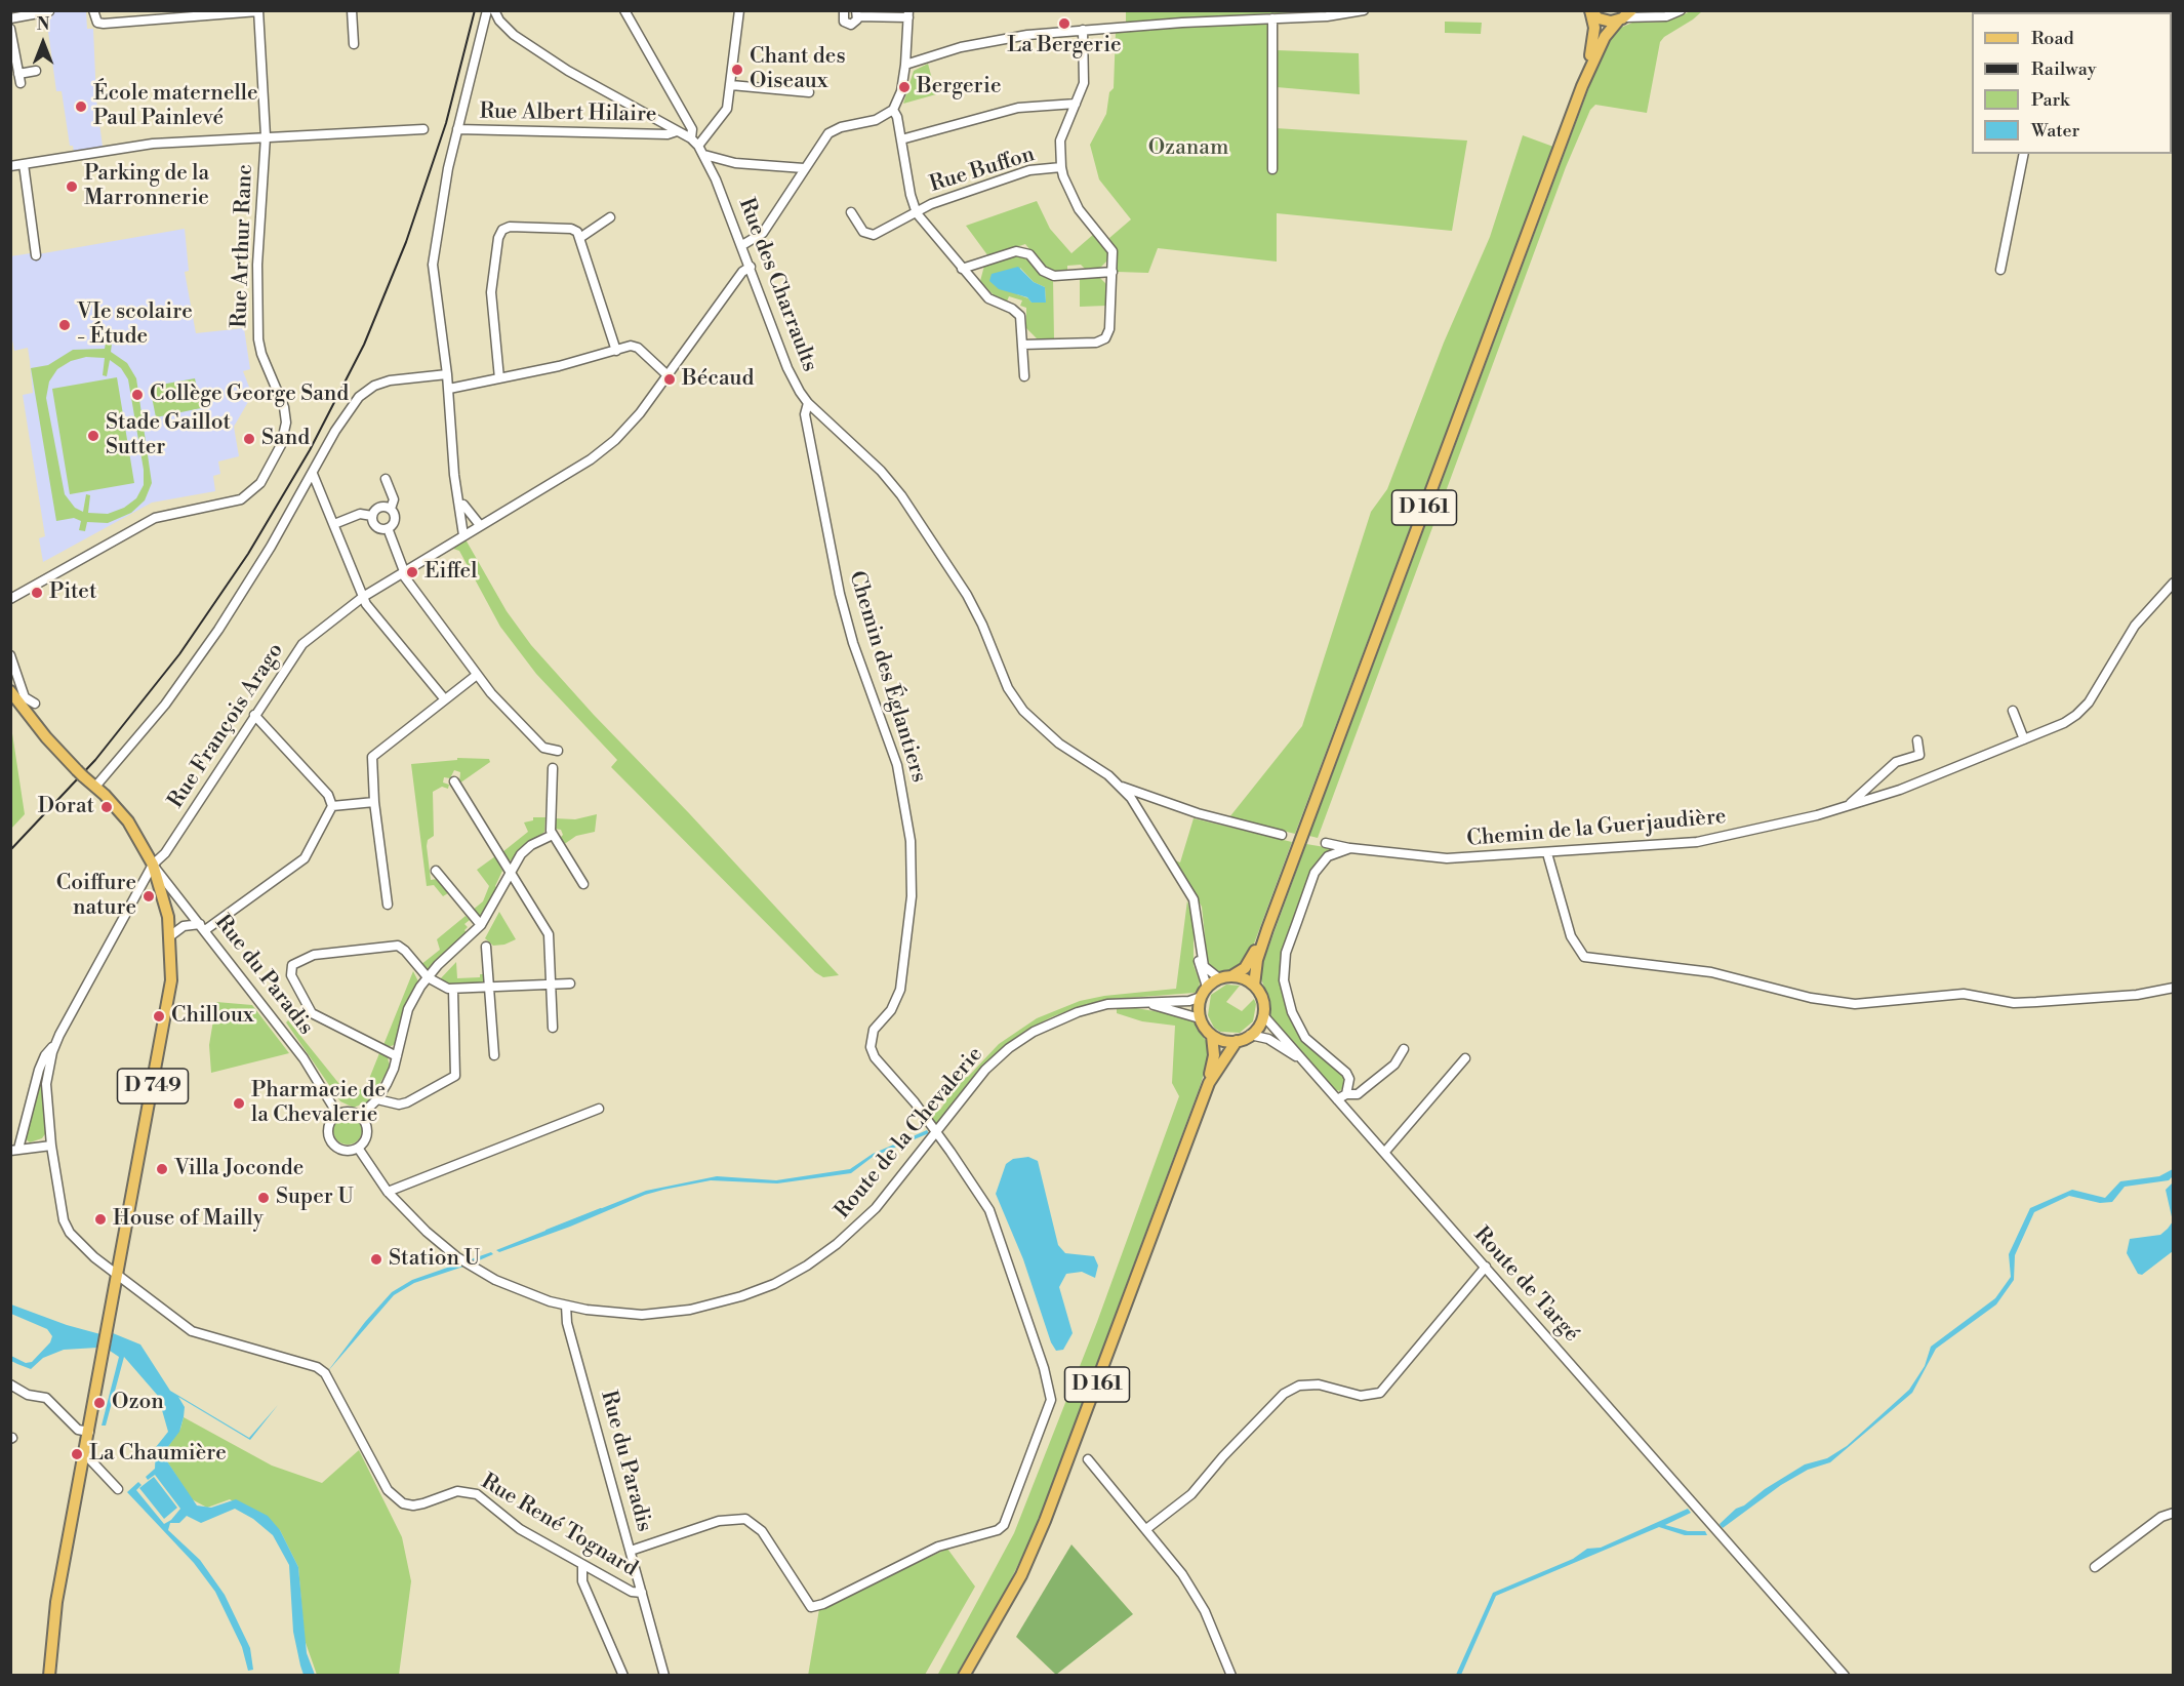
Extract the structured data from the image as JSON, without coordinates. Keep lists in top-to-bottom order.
{
  "streets": {
    "main road": ["D 161", "D 749"],
    "street": [
      "Rue Albert Hilaire",
      "Rue Buffon",
      "Rue Arthur Ranc",
      "Rue des Charraults",
      "Chemin des Églantiers",
      "Rue François Arago",
      "Chemin de la Guerjaudière",
      "Rue du Paradis",
      "Route de la Chevalerie",
      "Route de Targé",
      "Rue René Tognard"
    ]
  },
  "crossings": [
    ["Rue Albert Hilaire", "Rue des Charraults"],
    ["Rue des Charraults", "D 161"],
    ["Rue des Charraults", "Chemin des Églantiers"],
    ["Rue des Charraults", "Rue François Arago"],
    ["Rue des Charraults", "Route de la Chevalerie"],
    ["Rue des Charraults", "Route de Targé"],
    ["D 161", "Route de la Chevalerie"],
    ["D 161", "Route de Targé"],
    ["Chemin des Églantiers", "Rue du Paradis"],
    ["Chemin des Églantiers", "Route de la Chevalerie"],
    ["Rue François Arago", "Rue du Paradis"],
    ["Rue François Arago", "D 749"],
    ["Rue François Arago", "Rue René Tognard"],
    ["Rue du Paradis", "D 749"],
    ["Rue du Paradis", "Route de la Chevalerie"],
    ["D 749", "Rue René Tognard"],
    ["Route de la Chevalerie", "Route de Targé"]
  ],
  "parks": ["Ozanam"],
  "places": [
    "La Bergerie",
    "Chant des Oiseaux",
    "Bergerie",
    "École maternelle Paul Painlevé",
    "Parking de la Marronnerie",
    "VIe scolaire - Étude",
    "Bécaud",
    "Collège George Sand",
    "Stade Gaillot Sutter",
    "Sand",
    "Eiffel",
    "Pitet",
    "Dorat",
    "Coiffure nature",
    "Chilloux",
    "Pharmacie de la Chevalerie",
    "Villa Joconde",
    "Super U",
    "House of Mailly",
    "Station U",
    "Ozon",
    "La Chaumière"
  ],
  "legend": [
    "Road",
    "Railway",
    "Park",
    "Water"
  ],
  "north": "top"
}
